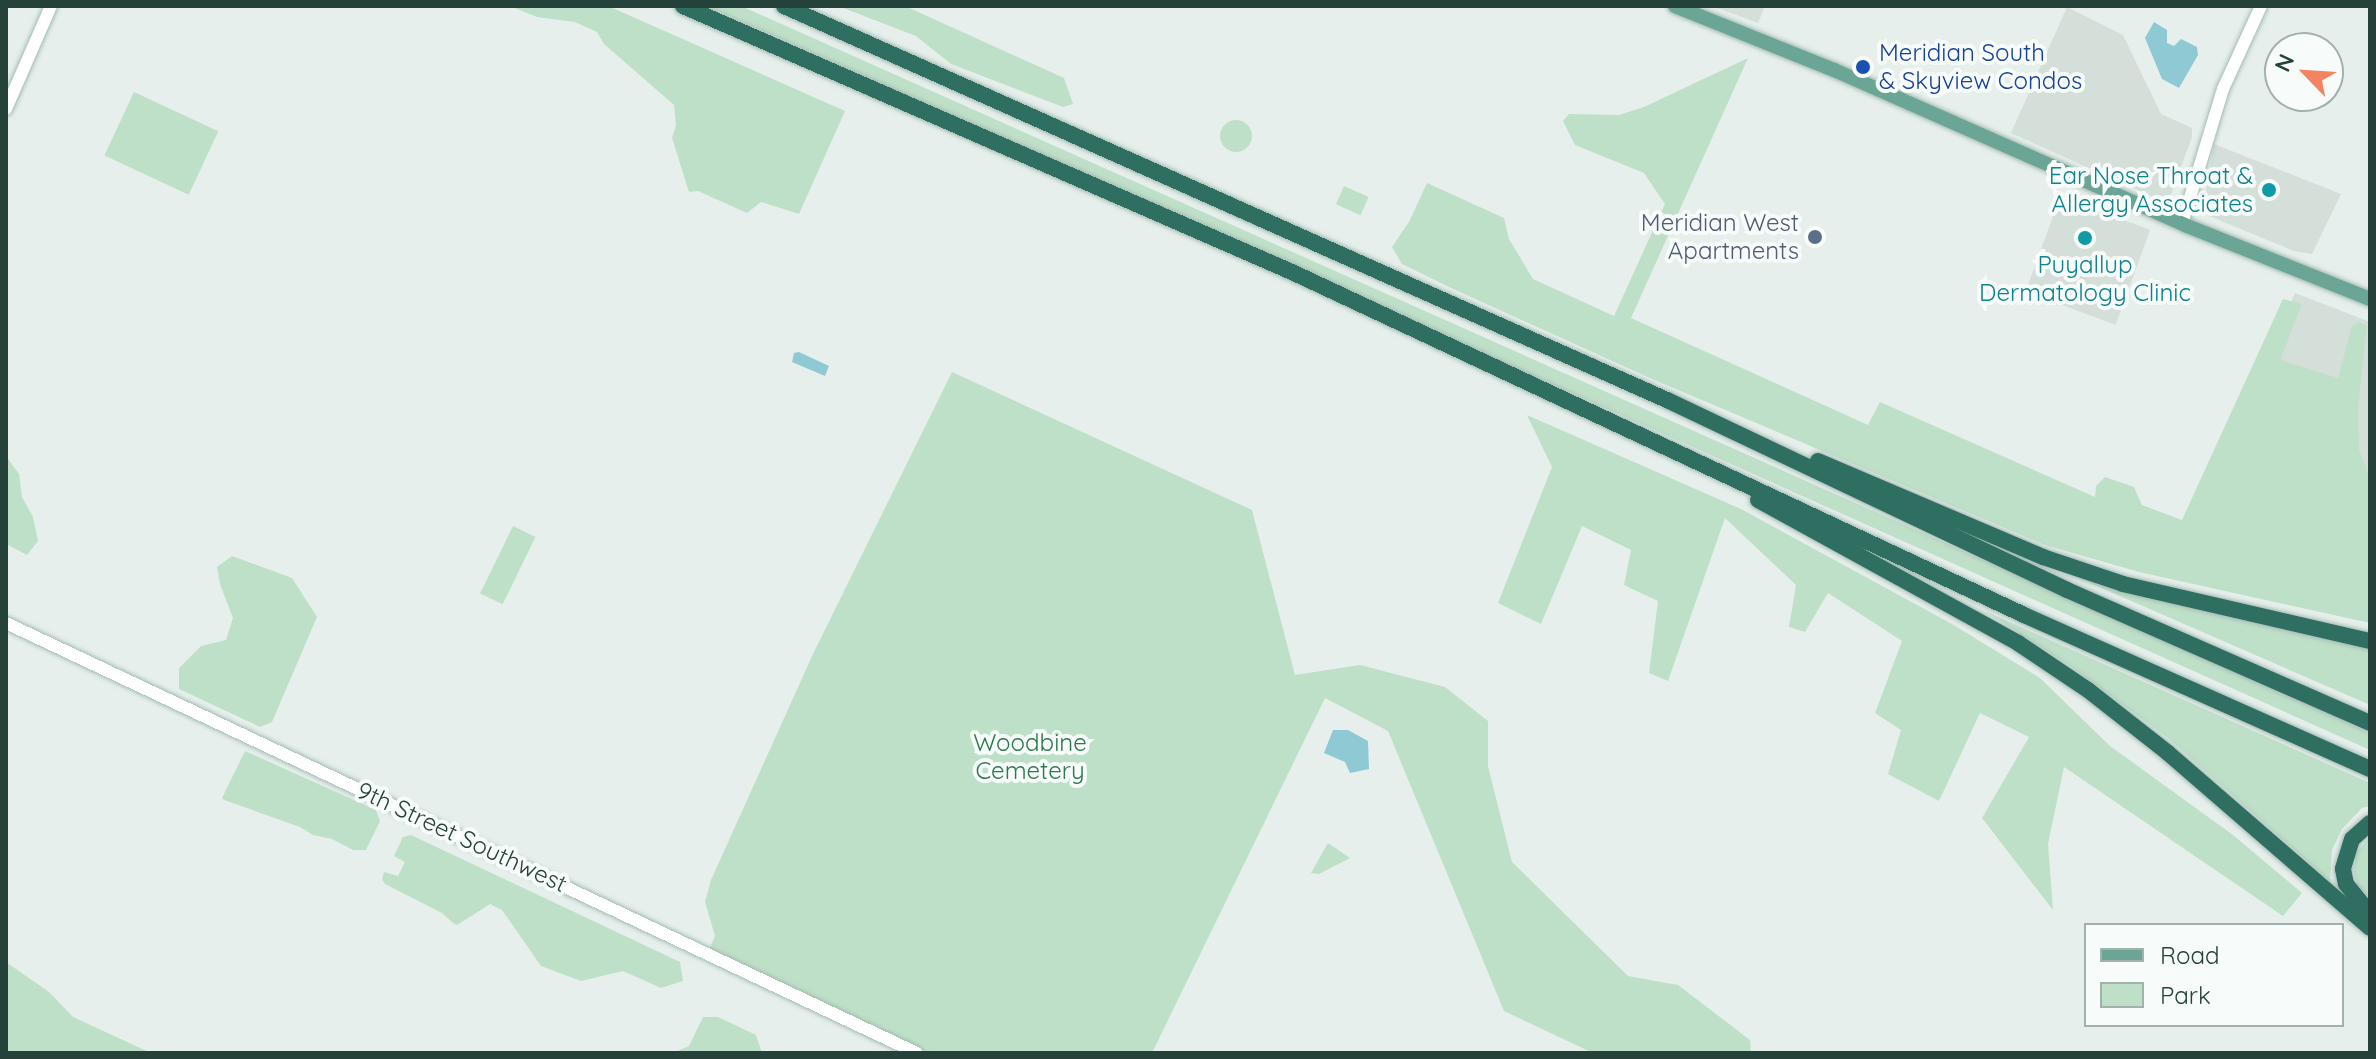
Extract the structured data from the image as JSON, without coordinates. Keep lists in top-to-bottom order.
{
  "streets": {
    "main road": ["9th Street Southwest"]
  },
  "parks": ["Woodbine Cemetery"],
  "places": [
    "Meridian South & Skyview Condos",
    "Ear Nose Throat & Allergy Associates",
    "Meridian West Apartments",
    "Puyallup Dermatology Clinic"
  ],
  "legend": ["Road", "Park"],
  "north": "top left"
}
